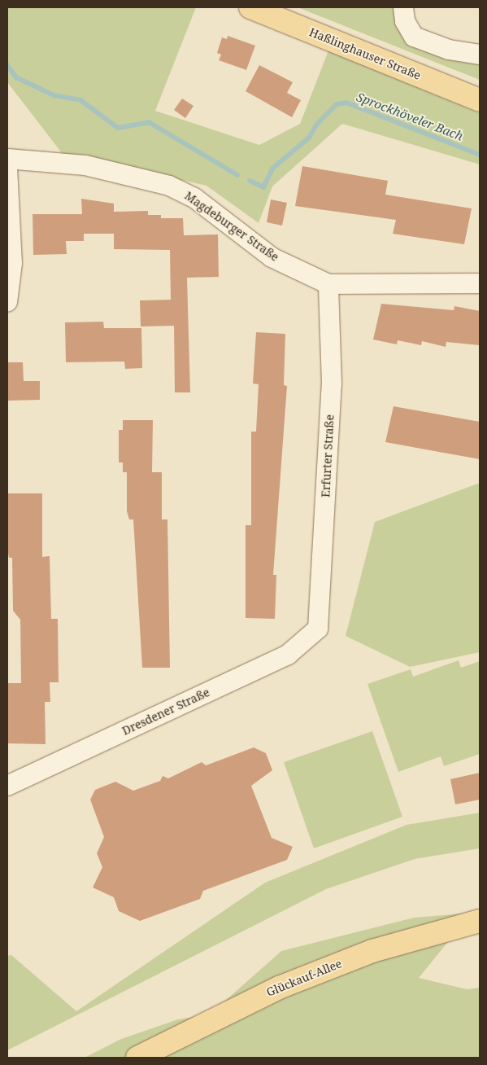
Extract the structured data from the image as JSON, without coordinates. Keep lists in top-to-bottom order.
{
  "streets": {
    "main road": ["Haßlinghauser Straße", "Glückauf-Allee"],
    "street": ["Magdeburger Straße", "Erfurter Straße", "Dresdener Straße"]
  },
  "crossings": [
    ["Magdeburger Straße", "Erfurter Straße"],
    ["Erfurter Straße", "Dresdener Straße"]
  ],
  "water": ["Sprockhöveler Bach"]
}
